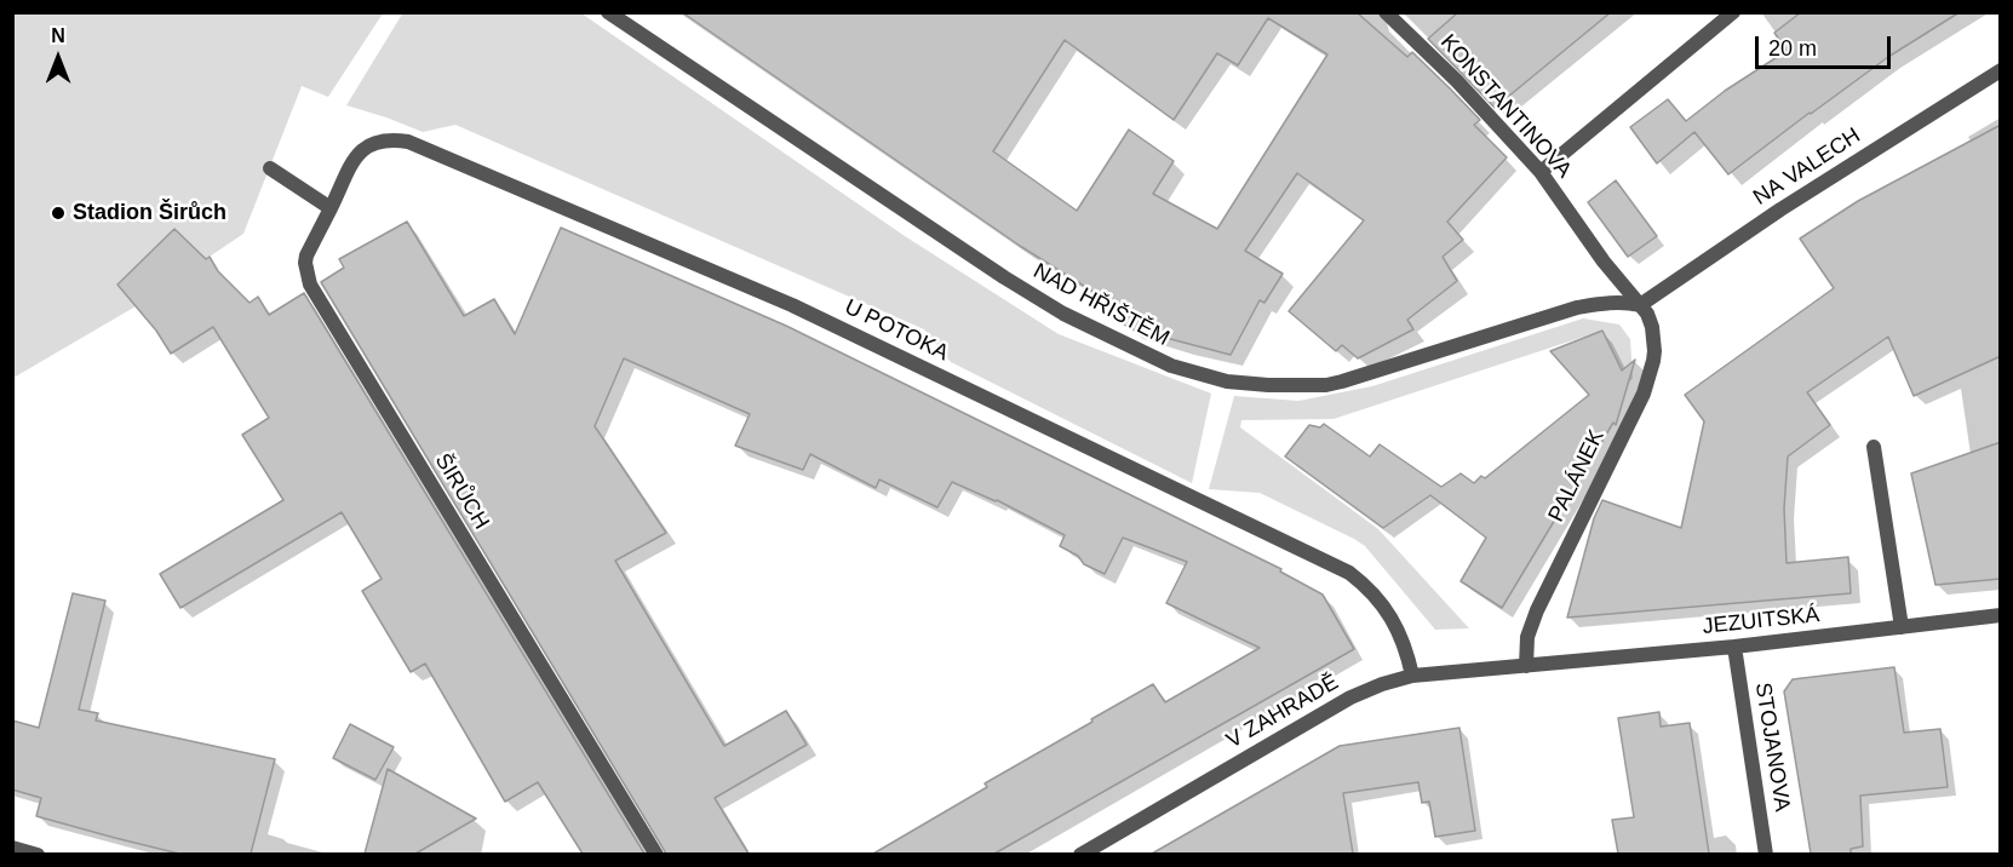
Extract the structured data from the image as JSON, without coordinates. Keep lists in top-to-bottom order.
{
  "streets": {
    "street": [
      "KONSTANTINOVA",
      "NA VALECH",
      "NAD HŘIŠTĚM",
      "U POTOKA",
      "PALÁNEK",
      "ŠIRŮCH",
      "JEZUITSKÁ",
      "V ZAHRADĚ",
      "STOJANOVA"
    ]
  },
  "crossings": [
    ["KONSTANTINOVA", "NA VALECH"],
    ["KONSTANTINOVA", "NAD HŘIŠTĚM"],
    ["KONSTANTINOVA", "PALÁNEK"],
    ["NA VALECH", "NAD HŘIŠTĚM"],
    ["NA VALECH", "PALÁNEK"],
    ["NAD HŘIŠTĚM", "PALÁNEK"],
    ["U POTOKA", "ŠIRŮCH"],
    ["U POTOKA", "V ZAHRADĚ"],
    ["PALÁNEK", "JEZUITSKÁ"],
    ["PALÁNEK", "V ZAHRADĚ"],
    ["JEZUITSKÁ", "V ZAHRADĚ"],
    ["JEZUITSKÁ", "STOJANOVA"]
  ],
  "places": ["Stadion Širůch"],
  "scale_bar": "20 m",
  "north": "top"
}
